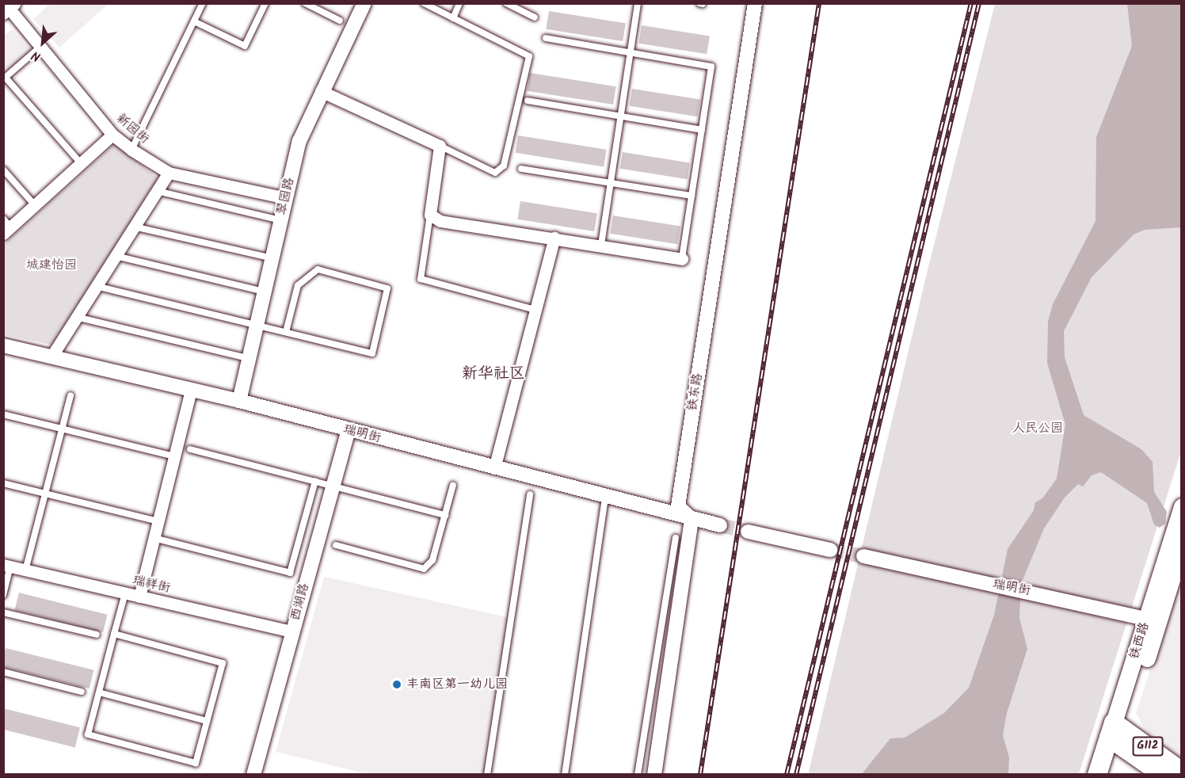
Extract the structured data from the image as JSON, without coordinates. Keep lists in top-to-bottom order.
{
  "streets": {
    "highway": ["铁西路", "G112"],
    "street": [
      "新园街",
      "翠园路",
      "铁东路",
      "瑞明街",
      "瑞祥街",
      "西湖路"
    ]
  },
  "crossings": [
    ["新园街", "翠园路"],
    ["翠园路", "瑞明街"],
    ["铁东路", "瑞明街"],
    ["瑞明街", "西湖路"],
    ["瑞明街", "铁西路"],
    ["瑞祥街", "西湖路"],
    ["铁西路", "G112"]
  ],
  "districts": ["新华社区"],
  "parks": ["城建怡园", "人民公园"],
  "places": ["丰南区第一幼儿园"],
  "north": "bottom left"
}
